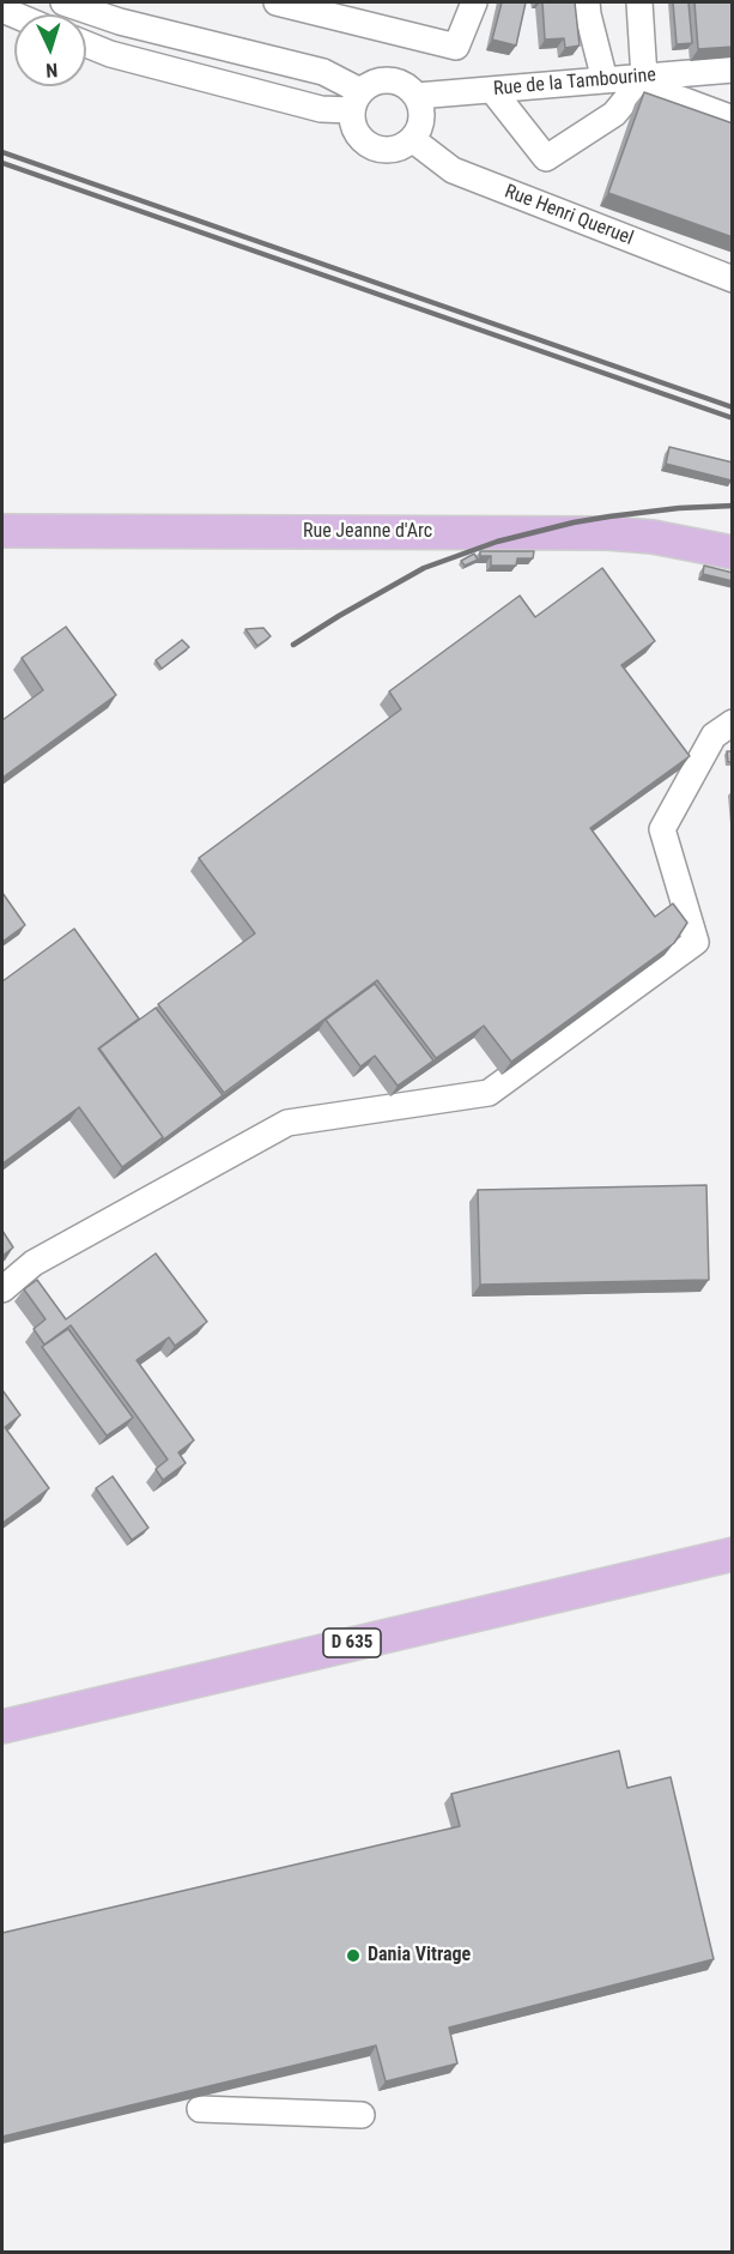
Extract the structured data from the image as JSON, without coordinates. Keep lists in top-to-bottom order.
{
  "streets": {
    "main road": ["Rue Jeanne d'Arc", "D 635"],
    "street": ["Rue de la Tambourine", "Rue Henri Queruel"]
  },
  "crossings": [
    ["Rue de la Tambourine", "Rue Henri Queruel"]
  ],
  "places": ["Dania Vitrage"],
  "north": "bottom"
}
